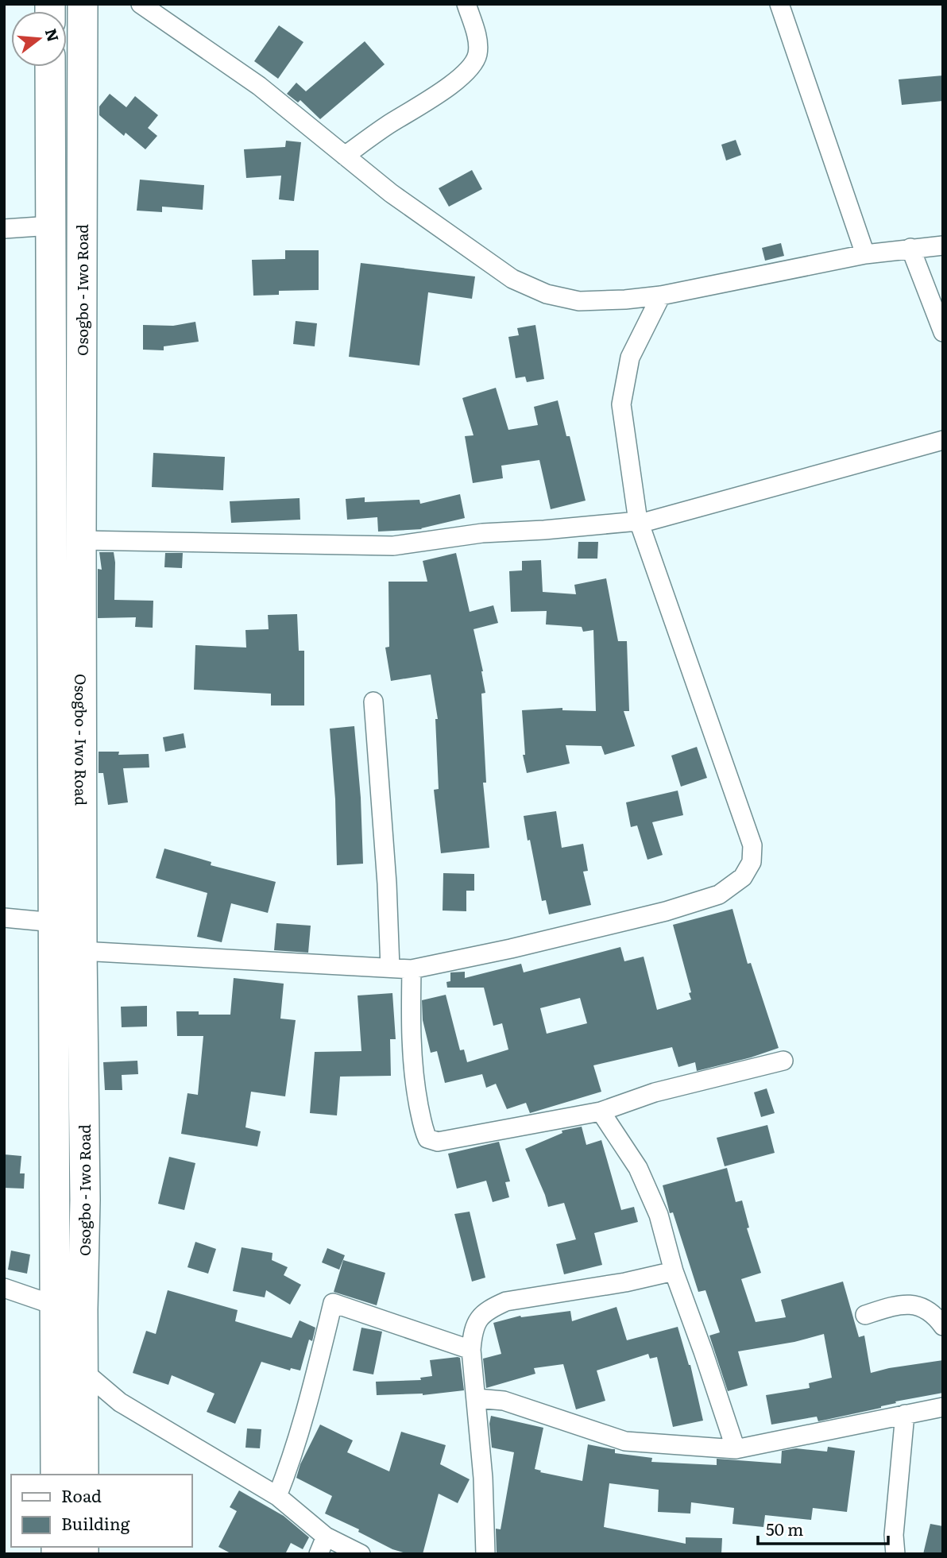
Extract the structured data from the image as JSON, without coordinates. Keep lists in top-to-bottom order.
{
  "streets": {
    "main road": ["Osogbo - Iwo Road"]
  },
  "legend": ["Road", "Building"],
  "scale_bar": "50 m",
  "north": "right"
}
